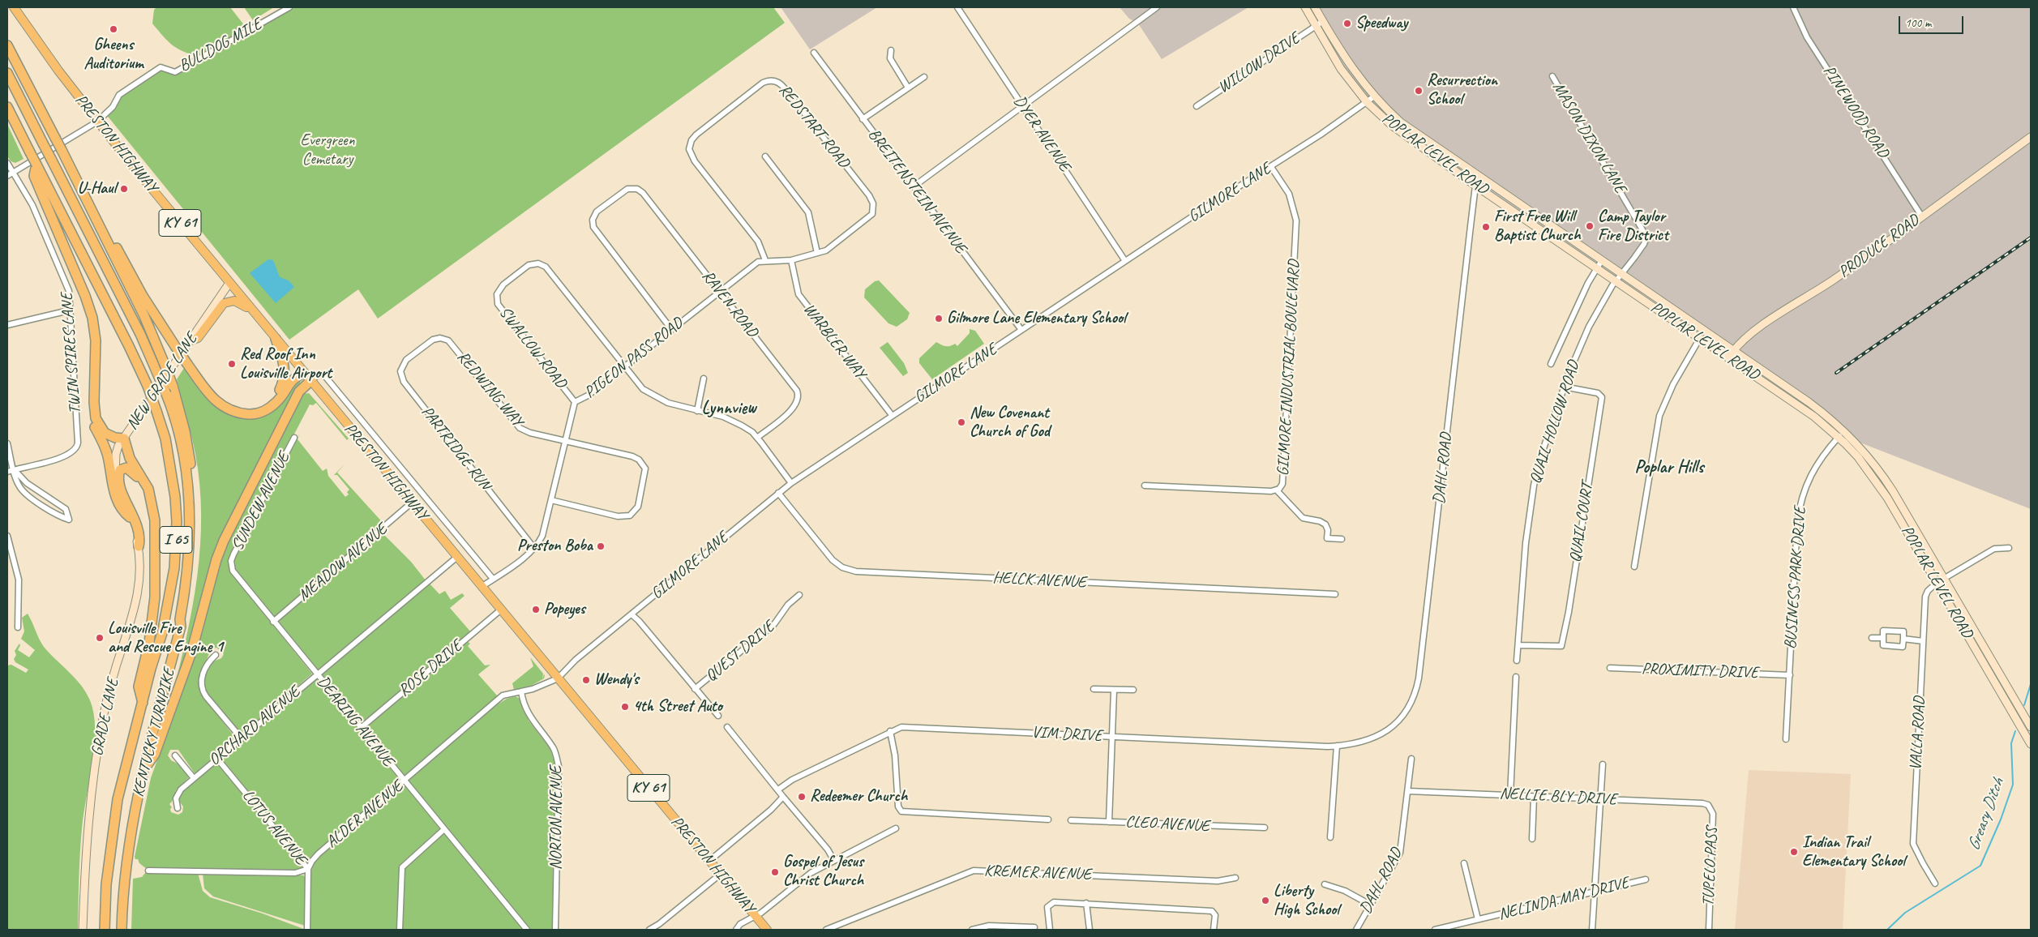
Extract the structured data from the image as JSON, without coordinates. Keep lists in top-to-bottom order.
{
  "streets": {
    "highway": ["I 65", "KENTUCKY TURNPIKE"],
    "main road": [
      "PRESTON HIGHWAY",
      "POPLAR LEVEL ROAD",
      "KY 61",
      "PRODUCE ROAD",
      "NEW GRADE LANE",
      "GRADE LANE"
    ],
    "street": [
      "BULLDOG MILE",
      "WILLOW DRIVE",
      "PINEWOOD ROAD",
      "REDSTART ROAD",
      "DYER AVENUE",
      "MASON DIXON LANE",
      "BREITENSTEIN AVENUE",
      "GILMORE LANE",
      "RAVEN ROAD",
      "WARBLER WAY",
      "SWALLOW ROAD",
      "TWIN SPIRES LANE",
      "PIGEON PASS ROAD",
      "GILMORE INDUSTRIAL BOULEVARD",
      "REDWING WAY",
      "QUAIL HOLLOW ROAD",
      "PARTRIDGE RUN",
      "DAHL ROAD",
      "SUNDEW AVENUE",
      "QUAIL COURT",
      "MEADOW AVENUE",
      "BUSINESS PARK DRIVE",
      "HELCK AVENUE",
      "QUEST DRIVE",
      "ROSE DRIVE",
      "PROXIMITY DRIVE",
      "DEARING AVENUE",
      "ORCHARD AVENUE",
      "VALLA ROAD",
      "VIM DRIVE",
      "NELLIE BLY DRIVE",
      "ALDER AVENUE",
      "NORTON AVENUE",
      "CLEO AVENUE",
      "LOTUS AVENUE",
      "TUPELO PASS",
      "KREMER AVENUE",
      "NELINDA MAY DRIVE"
    ]
  },
  "crossings": [
    ["BULLDOG MILE", "PRESTON HIGHWAY"],
    ["WILLOW DRIVE", "POPLAR LEVEL ROAD"],
    ["PINEWOOD ROAD", "PRODUCE ROAD"],
    ["REDSTART ROAD", "PIGEON PASS ROAD"],
    ["DYER AVENUE", "GILMORE LANE"],
    ["MASON DIXON LANE", "POPLAR LEVEL ROAD"],
    ["MASON DIXON LANE", "QUAIL HOLLOW ROAD"],
    ["PRESTON HIGHWAY", "GILMORE LANE"],
    ["PRESTON HIGHWAY", "PIGEON PASS ROAD"],
    ["PRESTON HIGHWAY", "NEW GRADE LANE"],
    ["PRESTON HIGHWAY", "MEADOW AVENUE"],
    ["PRESTON HIGHWAY", "ROSE DRIVE"],
    ["PRESTON HIGHWAY", "ORCHARD AVENUE"],
    ["PRESTON HIGHWAY", "ALDER AVENUE"],
    ["POPLAR LEVEL ROAD", "GILMORE LANE"],
    ["POPLAR LEVEL ROAD", "PRODUCE ROAD"],
    ["POPLAR LEVEL ROAD", "QUAIL HOLLOW ROAD"],
    ["POPLAR LEVEL ROAD", "DAHL ROAD"],
    ["POPLAR LEVEL ROAD", "BUSINESS PARK DRIVE"],
    ["POPLAR LEVEL ROAD", "VALLA ROAD"],
    ["BREITENSTEIN AVENUE", "GILMORE LANE"],
    ["GILMORE LANE", "WARBLER WAY"],
    ["GILMORE LANE", "SWALLOW ROAD"],
    ["GILMORE LANE", "GILMORE INDUSTRIAL BOULEVARD"],
    ["GILMORE LANE", "HELCK AVENUE"],
    ["GILMORE LANE", "ALDER AVENUE"],
    ["RAVEN ROAD", "SWALLOW ROAD"],
    ["RAVEN ROAD", "PIGEON PASS ROAD"],
    ["WARBLER WAY", "PIGEON PASS ROAD"],
    ["SWALLOW ROAD", "PIGEON PASS ROAD"],
    ["PIGEON PASS ROAD", "REDWING WAY"],
    ["PIGEON PASS ROAD", "PARTRIDGE RUN"],
    ["NEW GRADE LANE", "GRADE LANE"],
    ["REDWING WAY", "PARTRIDGE RUN"],
    ["QUAIL HOLLOW ROAD", "QUAIL COURT"],
    ["DAHL ROAD", "VIM DRIVE"],
    ["DAHL ROAD", "NELLIE BLY DRIVE"],
    ["SUNDEW AVENUE", "DEARING AVENUE"],
    ["MEADOW AVENUE", "DEARING AVENUE"],
    ["BUSINESS PARK DRIVE", "PROXIMITY DRIVE"],
    ["ROSE DRIVE", "DEARING AVENUE"],
    ["DEARING AVENUE", "ORCHARD AVENUE"],
    ["DEARING AVENUE", "ALDER AVENUE"],
    ["ORCHARD AVENUE", "LOTUS AVENUE"],
    ["NELLIE BLY DRIVE", "TUPELO PASS"],
    ["ALDER AVENUE", "NORTON AVENUE"],
    ["ALDER AVENUE", "LOTUS AVENUE"]
  ],
  "districts": ["Lynnview", "Poplar Hills"],
  "water": ["Greasy Ditch"],
  "parks": ["Evergreen Cemetary"],
  "places": [
    "Speedway",
    "Gheens Auditorium",
    "Resurrection School",
    "U-Haul",
    "Camp Taylor Fire District",
    "First Free Will Baptist Church",
    "Gilmore Lane Elementary School",
    "Red Roof Inn Louisville Airport",
    "New Covenant Church of God",
    "Preston Boba",
    "Popeyes",
    "Louisville Fire and Rescue Engine 1",
    "Wendy's",
    "4th Street Auto",
    "Redeemer Church",
    "Indian Trail Elementary School",
    "Gospel of Jesus Christ Church",
    "Liberty High School"
  ],
  "scale_bar": "100 m"
}
